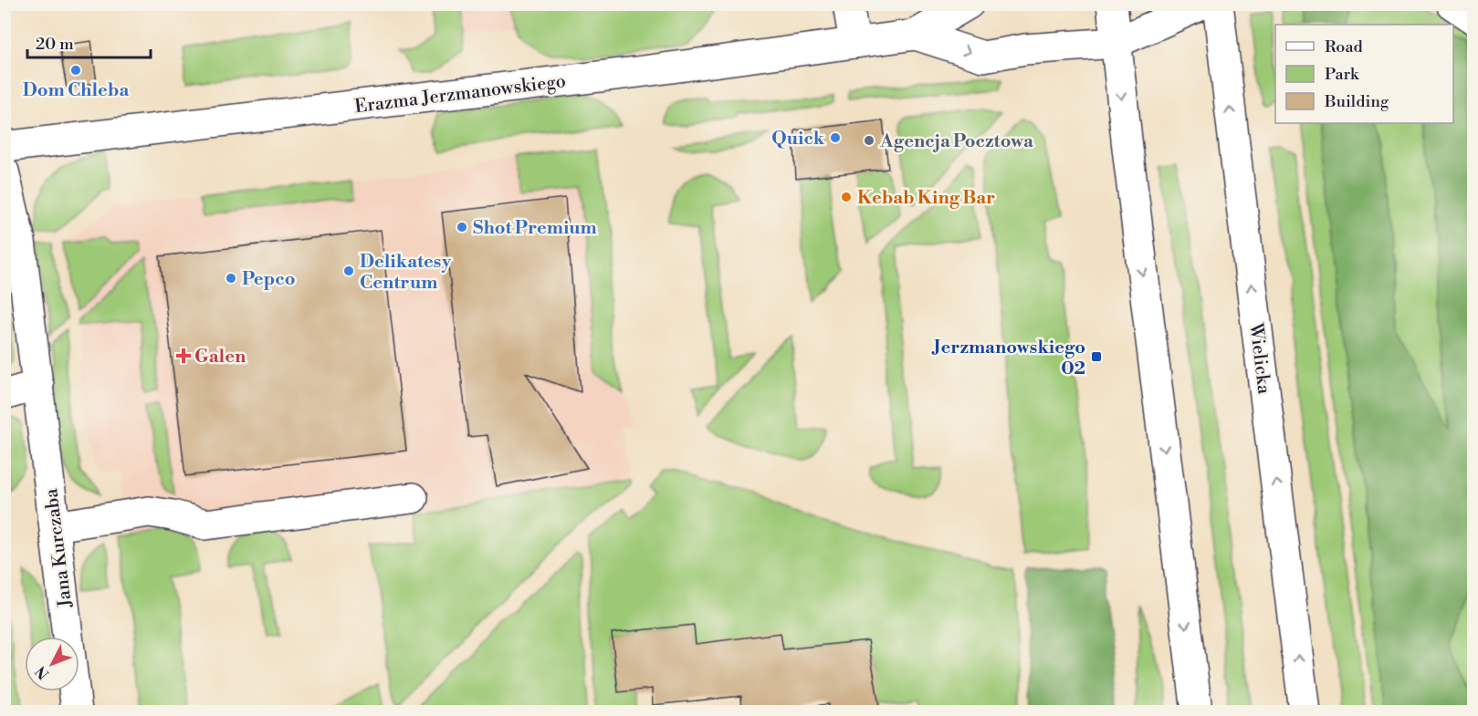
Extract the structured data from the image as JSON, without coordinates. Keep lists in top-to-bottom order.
{
  "streets": {
    "street": ["Erazma Jerzmanowskiego", "Wielicka", "Jana Kurczaba"]
  },
  "places": {
    "other": [
      "Dom Chleba",
      "Quick",
      "Agencja Pocztowa",
      "Kebab King Bar",
      "Shot Premium",
      "Delikatesy Centrum",
      "Pepco"
    ],
    "health": ["Galen"],
    "transit": ["Jerzmanowskiego 02"]
  },
  "legend": ["Road", "Park", "Building"],
  "scale_bar": "20 m",
  "north": "bottom left"
}
